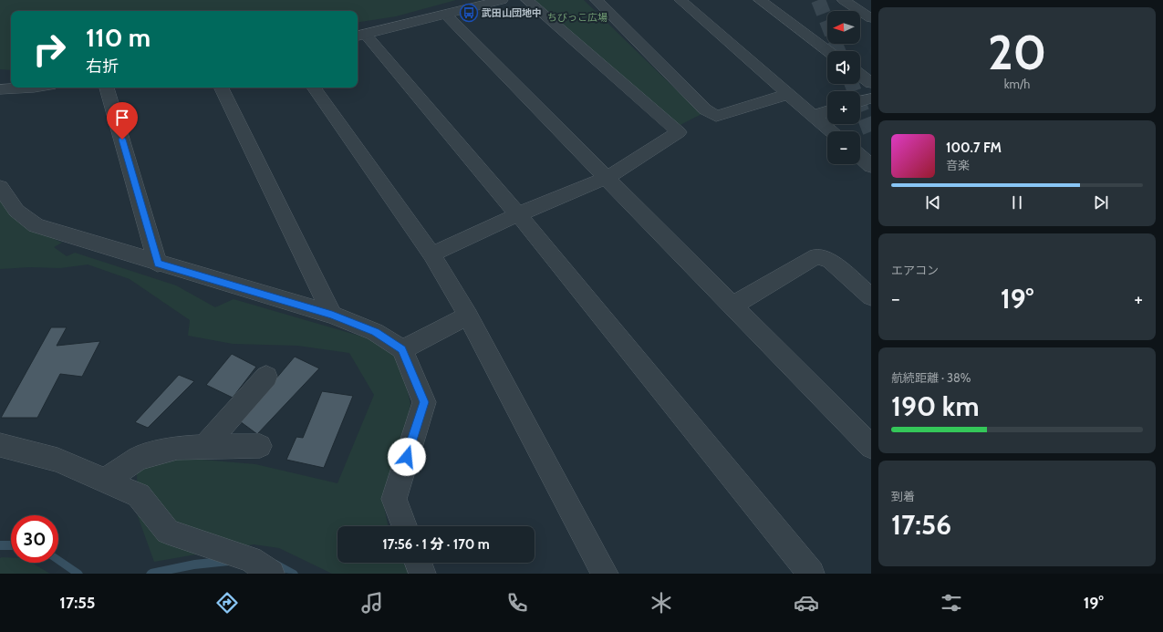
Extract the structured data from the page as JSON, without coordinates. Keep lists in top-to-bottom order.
{
  "parks": ["ちびっこ広場"],
  "places": {
    "bus stop": ["武田山団地中"]
  },
  "north": "left",
  "page": {
    "tile": [
      ["20", "km/h"],
      "エアコン",
      ["航続距離 · 38%", "190 km"],
      ["到着", "17:56"]
    ],
    "map_buttons": ["+", "−"],
    "turn": ["110 m", "右折"],
    "song": ["100.7 FM", "音楽"],
    "heat": ["−", "19°", "+"],
    "limit": "30",
    "trip": "17:56 · 1 分 · 170 m",
    "tabs": ["17:55", "19°"]
  }
}
